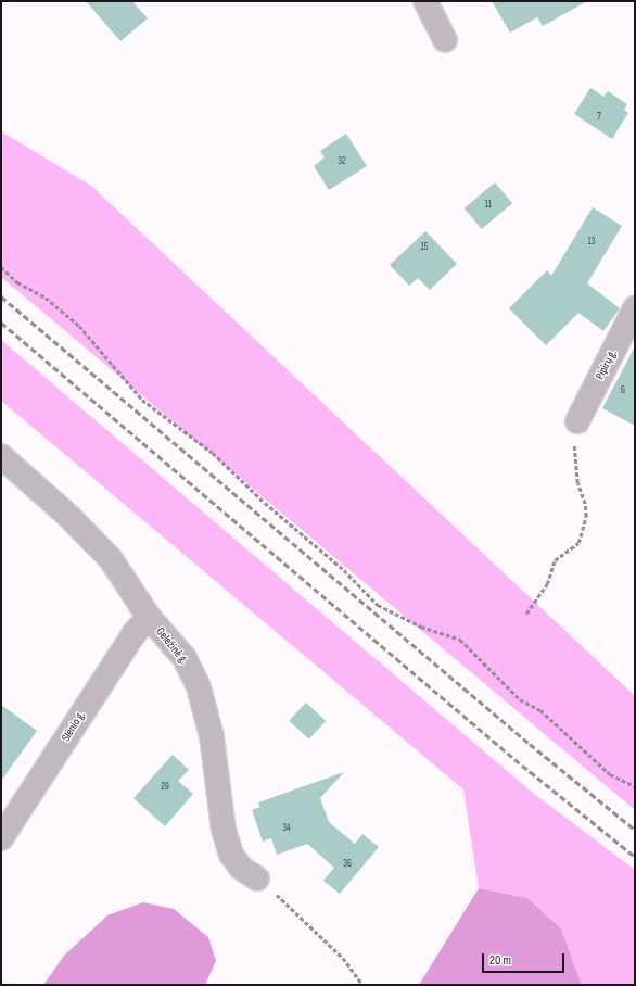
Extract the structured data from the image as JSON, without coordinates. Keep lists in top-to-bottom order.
{
  "streets": {
    "street": ["Pipirų g.", "Geležinė g.", "Slėnio g."]
  },
  "crossings": [
    ["Geležinė g.", "Slėnio g."]
  ],
  "house_numbers": [
    "7",
    "32",
    "11",
    "13",
    "15",
    "6",
    "29",
    "34",
    "36"
  ],
  "scale_bar": "20 m"
}
